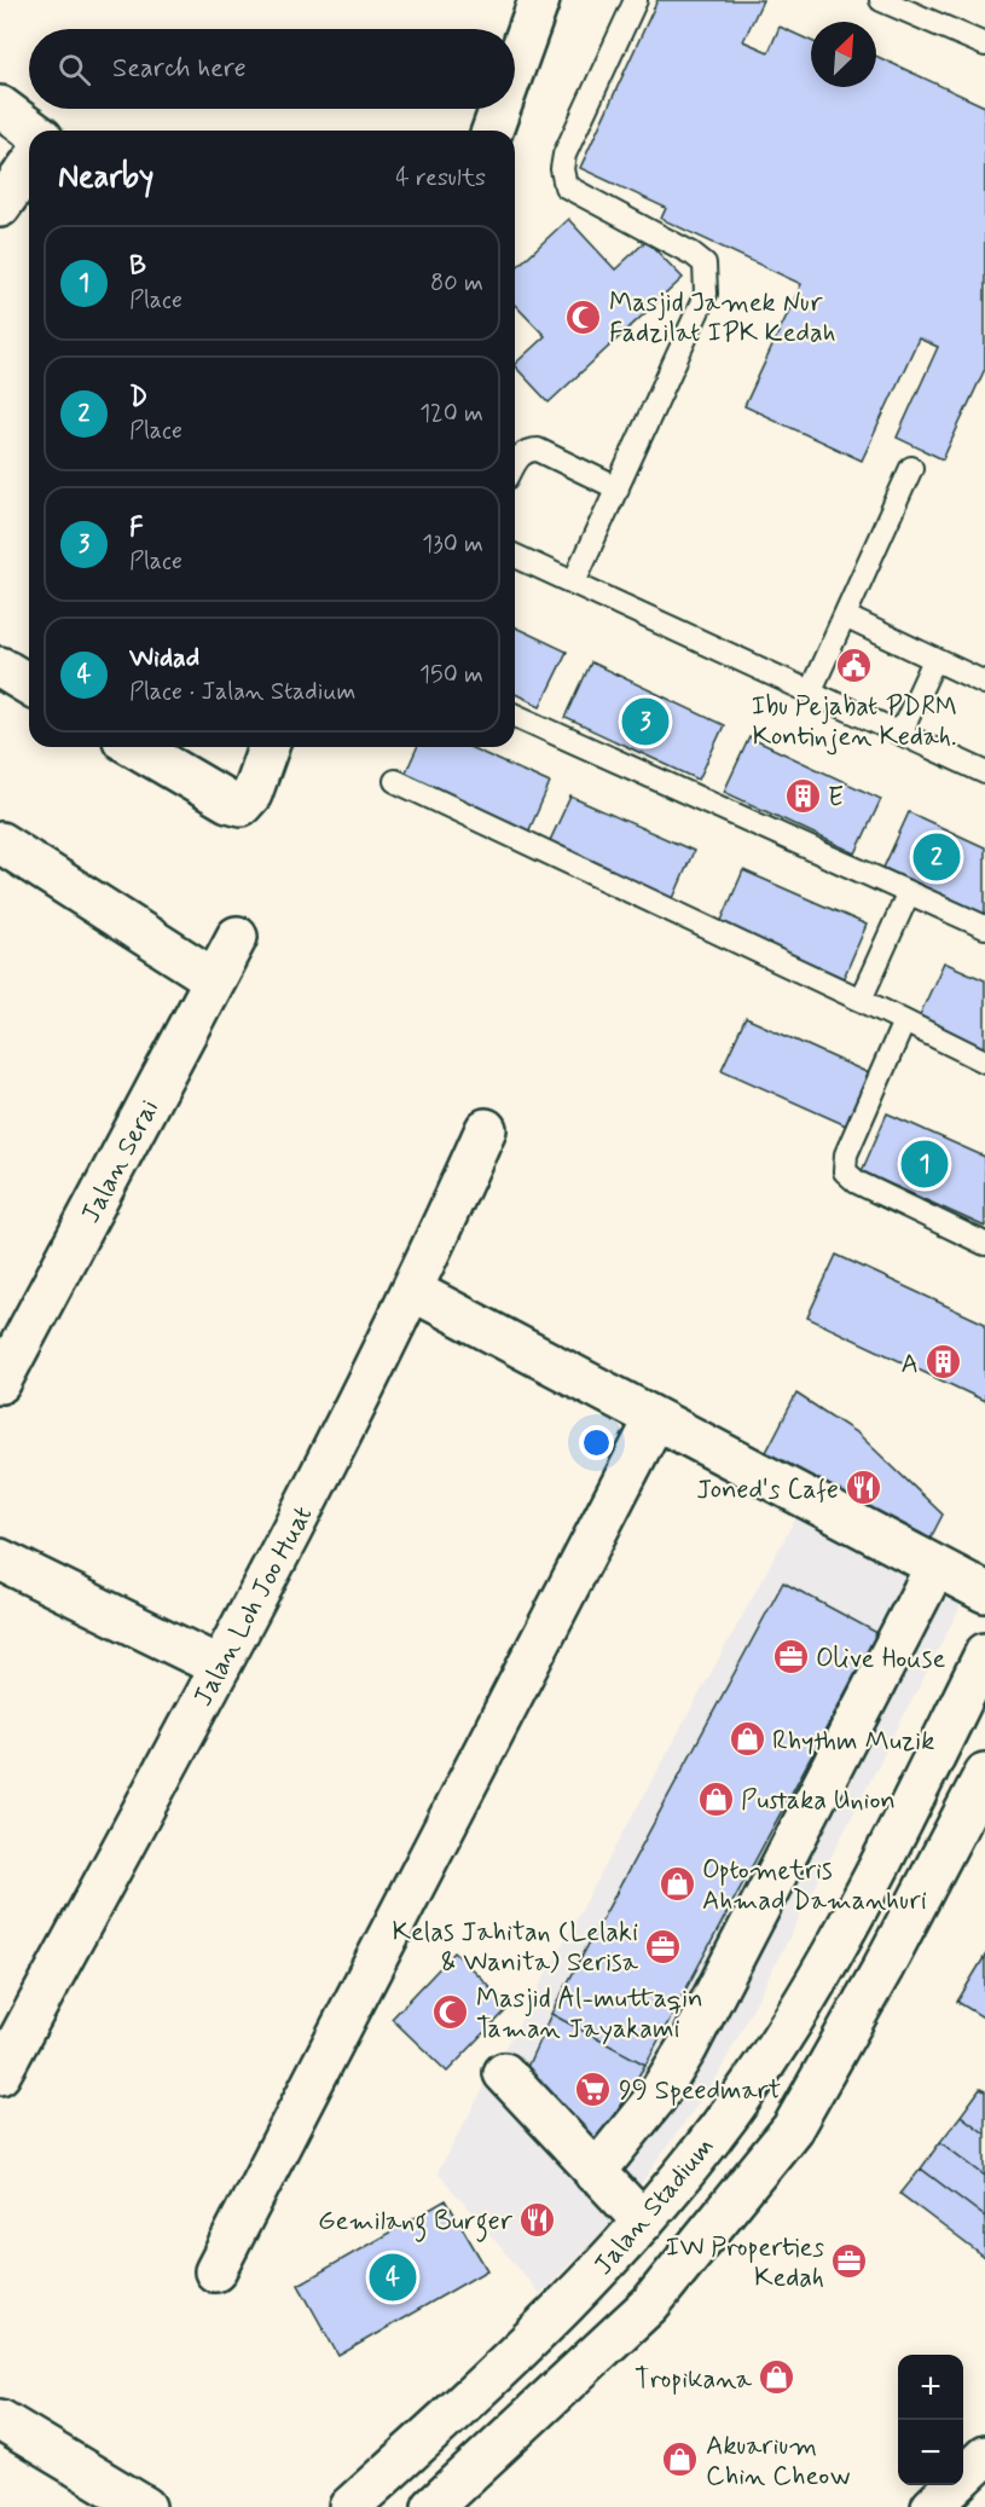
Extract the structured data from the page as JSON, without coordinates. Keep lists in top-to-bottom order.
{
  "streets": {
    "street": ["Jalan Serai", "Jalan Loh Joo Huat", "Jalan Stadium"]
  },
  "places": {
    "mosque": ["Masjid Jamek Nur Fadzilat IPK Kedah", "Masjid Al-muttaqin Taman Jayakami"],
    "public building": ["Ibu Pejabat PDRM Kontinjen Kedah."],
    "building": ["E", "A"],
    "restaurant": ["Joned's Cafe", "Gemilang Burger"],
    "office": ["Olive House", "Kelas Jahitan (Lelaki & Wanita) Serisa", "IW Properties Kedah"],
    "shop": [
      "Rhythm Muzik",
      "Pustaka Union",
      "Optometris Ahmad Damanhuri",
      "Tropikana",
      "Akuarium Chin Cheow"
    ],
    "supermarket": ["99 Speedmart"]
  },
  "north": "top right",
  "page": {
    "search": "Search here",
    "heading": ["Nearby", "4 results"],
    "list": [
      {
        "mark": "1",
        "name": "B",
        "note": "Place",
        "value": "80 m"
      },
      {
        "mark": "2",
        "name": "D",
        "note": "Place",
        "value": "120 m"
      },
      {
        "mark": "3",
        "name": "F",
        "note": "Place",
        "value": "130 m"
      },
      {
        "mark": "4",
        "name": "Widad",
        "note": "Place · Jalan Stadium",
        "value": "150 m"
      }
    ],
    "pins": [
      "3",
      "2",
      "1",
      "4"
    ],
    "map_buttons": ["+", "−"]
  }
}
